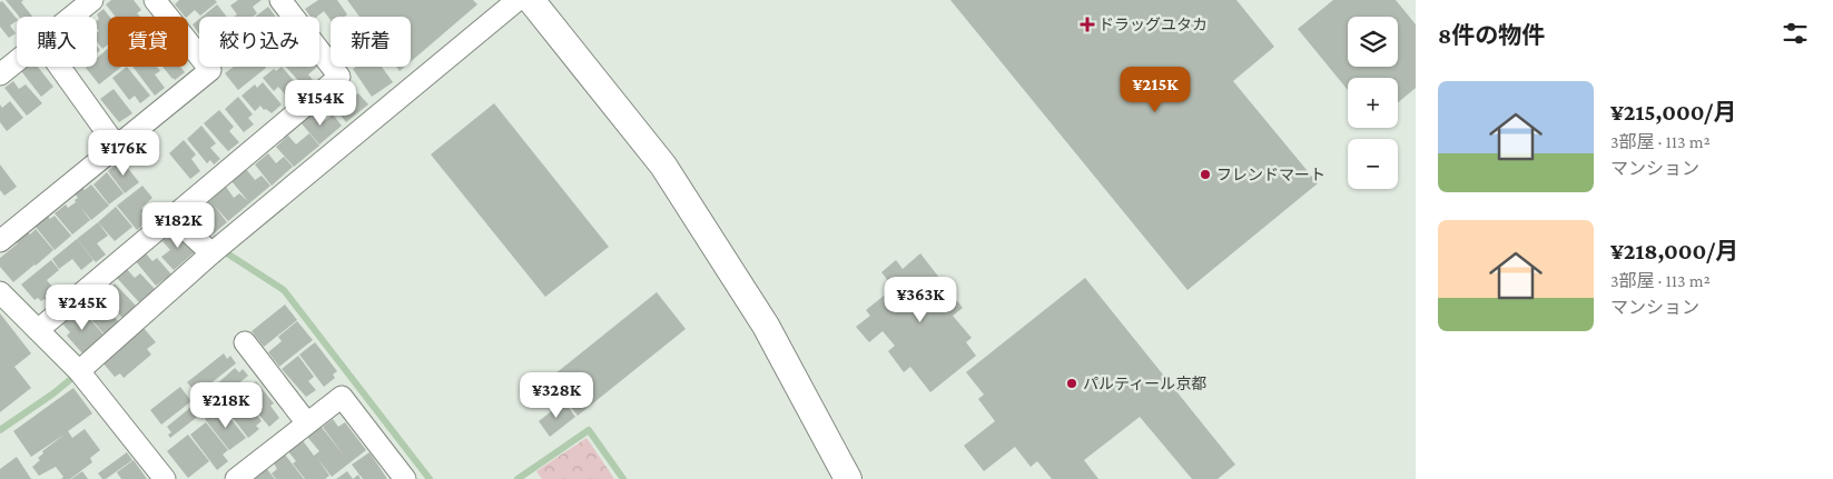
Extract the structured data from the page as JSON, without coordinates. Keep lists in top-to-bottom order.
{
  "places": {
    "health": ["ドラッグユタカ"],
    "other": ["フレンドマート", "パルティール京都"]
  },
  "page": {
    "heading": "8件の物件",
    "map_buttons": ["+", "−"],
    "chip": [
      "購入",
      "賃貸",
      "絞り込み",
      "新着"
    ],
    "price": [
      "¥215K",
      "¥154K",
      "¥176K",
      "¥182K",
      "¥363K",
      "¥245K",
      "¥328K",
      "¥218K"
    ],
    "list": [
      {
        "name": "¥215,000/月",
        "note": "3部屋 · 113 m² · マンション"
      },
      {
        "name": "¥218,000/月",
        "note": "3部屋 · 113 m² · マンション"
      }
    ]
  }
}
